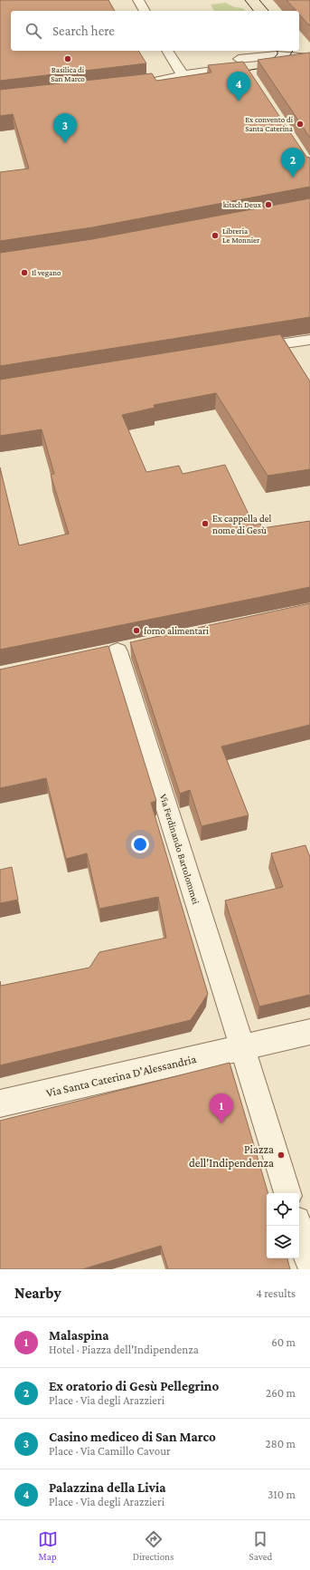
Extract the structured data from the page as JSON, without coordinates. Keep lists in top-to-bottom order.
{
  "streets": {
    "street": ["Via Ferdinando Bartolommei", "Via Santa Caterina D'Alessandria"]
  },
  "crossings": [
    ["Via Ferdinando Bartolommei", "Via Santa Caterina D'Alessandria"]
  ],
  "places": [
    "Basilica di San Marco",
    "Ex convento di Santa Caterina",
    "kitsch Deux",
    "Libreria Le Monnier",
    "Il vegano",
    "Ex cappella del nome di Gesù",
    "forno alimentari",
    "Piazza dell'Indipendenza"
  ],
  "page": {
    "search": "Search here",
    "pins": [
      "4",
      "3",
      "2",
      "1"
    ],
    "heading": ["Nearby", "4 results"],
    "list": [
      {
        "mark": "1",
        "name": "Malaspina",
        "note": "Hotel · Piazza dell'Indipendenza",
        "value": "60 m"
      },
      {
        "mark": "2",
        "name": "Ex oratorio di Gesù Pellegrino",
        "note": "Place · Via degli Arazzieri",
        "value": "260 m"
      },
      {
        "mark": "3",
        "name": "Casino mediceo di San Marco",
        "note": "Place · Via Camillo Cavour",
        "value": "280 m"
      },
      {
        "mark": "4",
        "name": "Palazzina della Livia",
        "note": "Place · Via degli Arazzieri",
        "value": "310 m"
      }
    ],
    "nav": ["Map", "Directions", "Saved"]
  }
}
